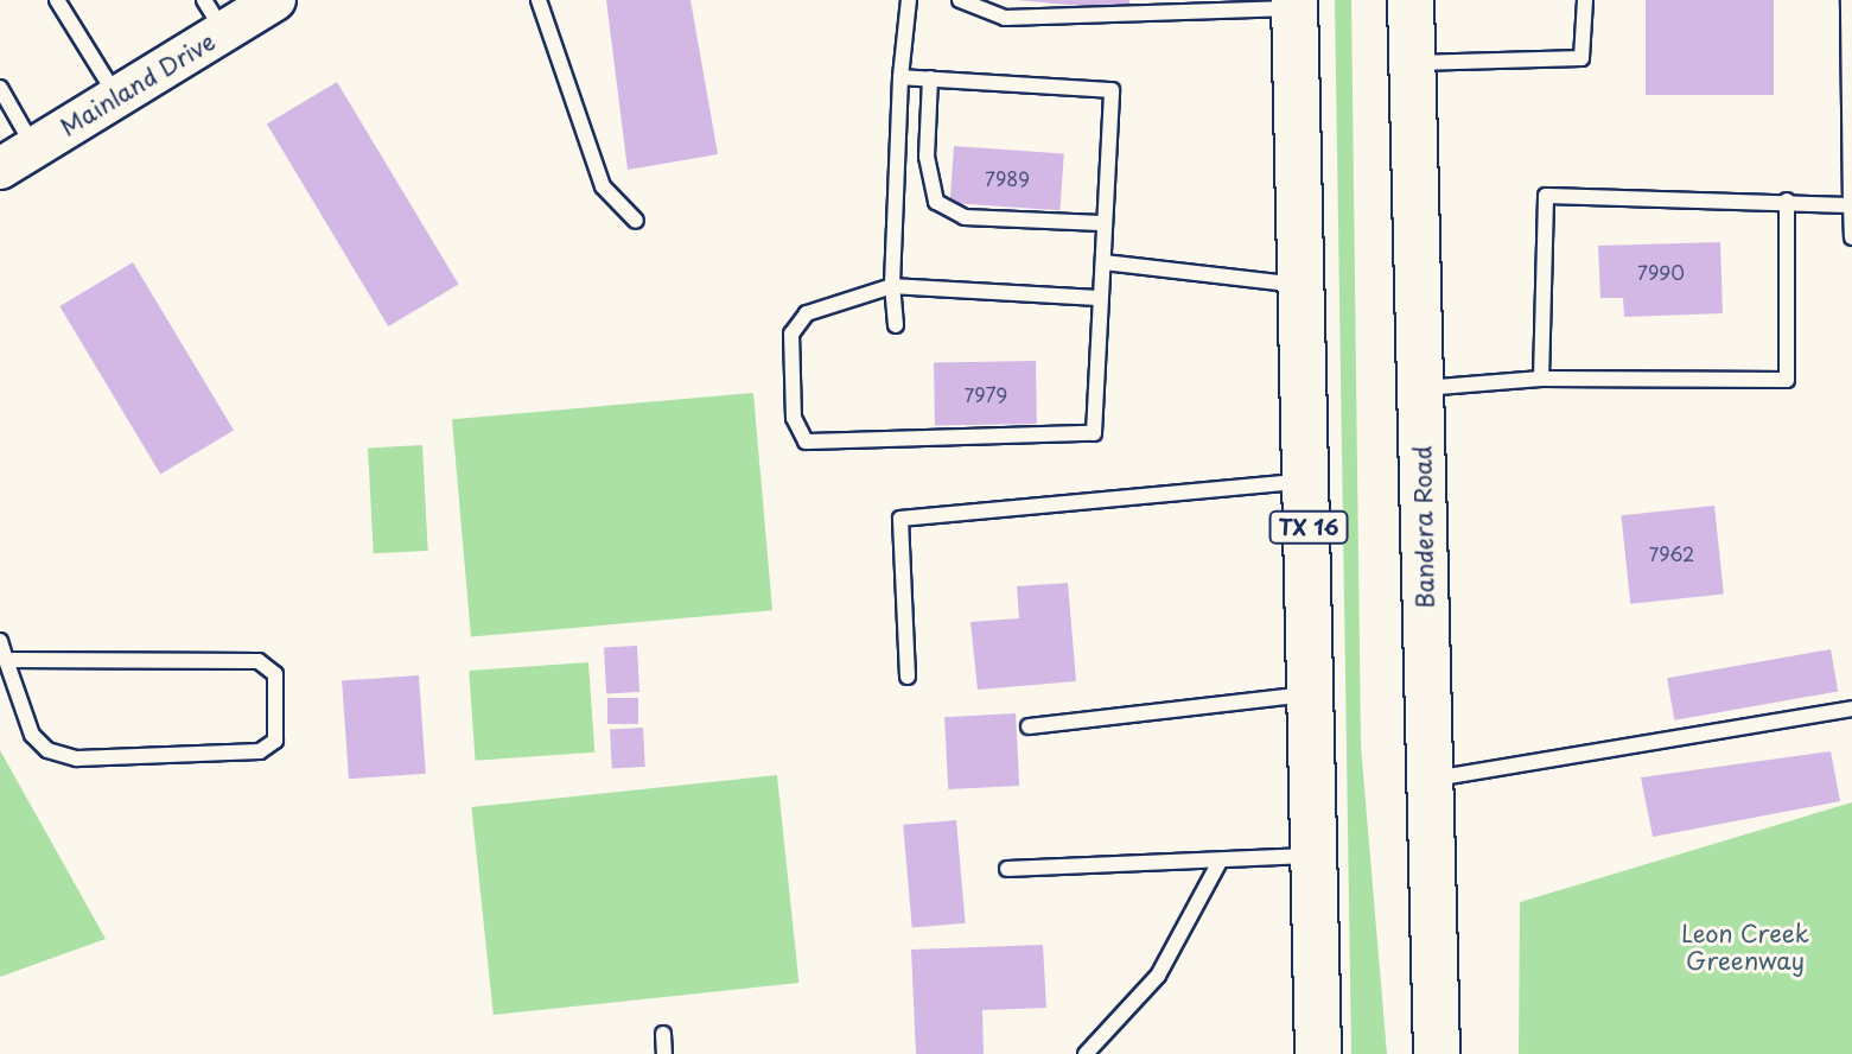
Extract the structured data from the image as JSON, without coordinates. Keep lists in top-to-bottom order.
{
  "streets": {
    "main road": ["Mainland Drive", "TX 16", "Bandera Road"]
  },
  "parks": ["Leon Creek Greenway"],
  "house_numbers": [
    "7989",
    "7990",
    "7979",
    "7962"
  ]
}
